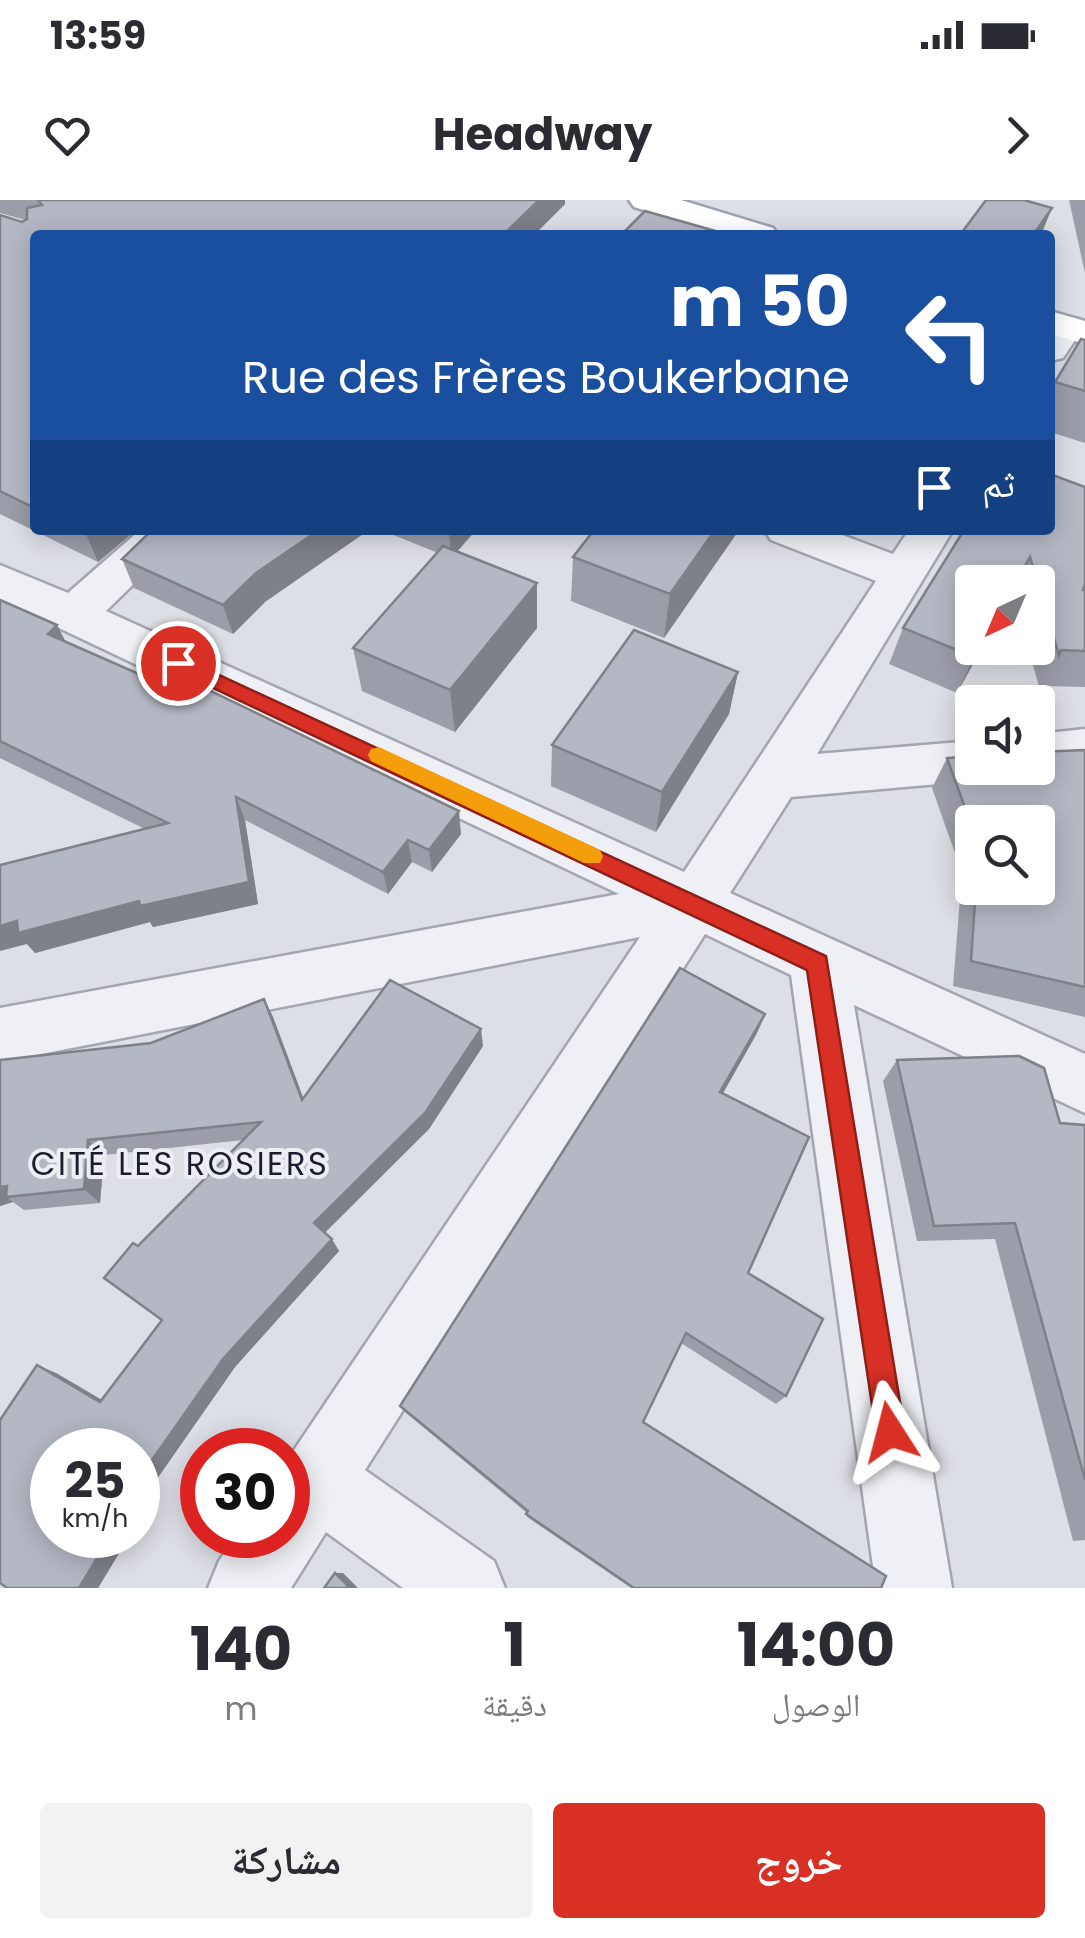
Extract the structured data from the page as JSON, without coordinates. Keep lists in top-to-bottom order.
{
  "districts": ["CITÉ LES ROSIERS"],
  "north": "bottom left",
  "page": {
    "status": "13:59",
    "header": "Headway",
    "turn": ["50 m", "Rue des Frères Boukerbane"],
    "then": "ثم",
    "speed": "25 km/h",
    "limit": "30",
    "eta": [
      "14:00",
      "الوصول",
      "1",
      "دقيقة",
      "140",
      "m"
    ],
    "buttons": ["خروج", "مشاركة"]
  }
}
